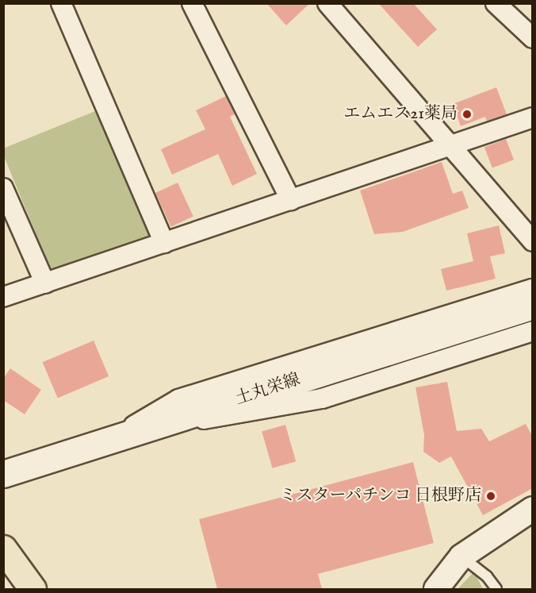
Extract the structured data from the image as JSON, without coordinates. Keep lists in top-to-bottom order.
{
  "streets": {
    "main road": ["土丸栄線"]
  },
  "places": ["エムエス21薬局", "ミスターパチンコ 日根野店"]
}
